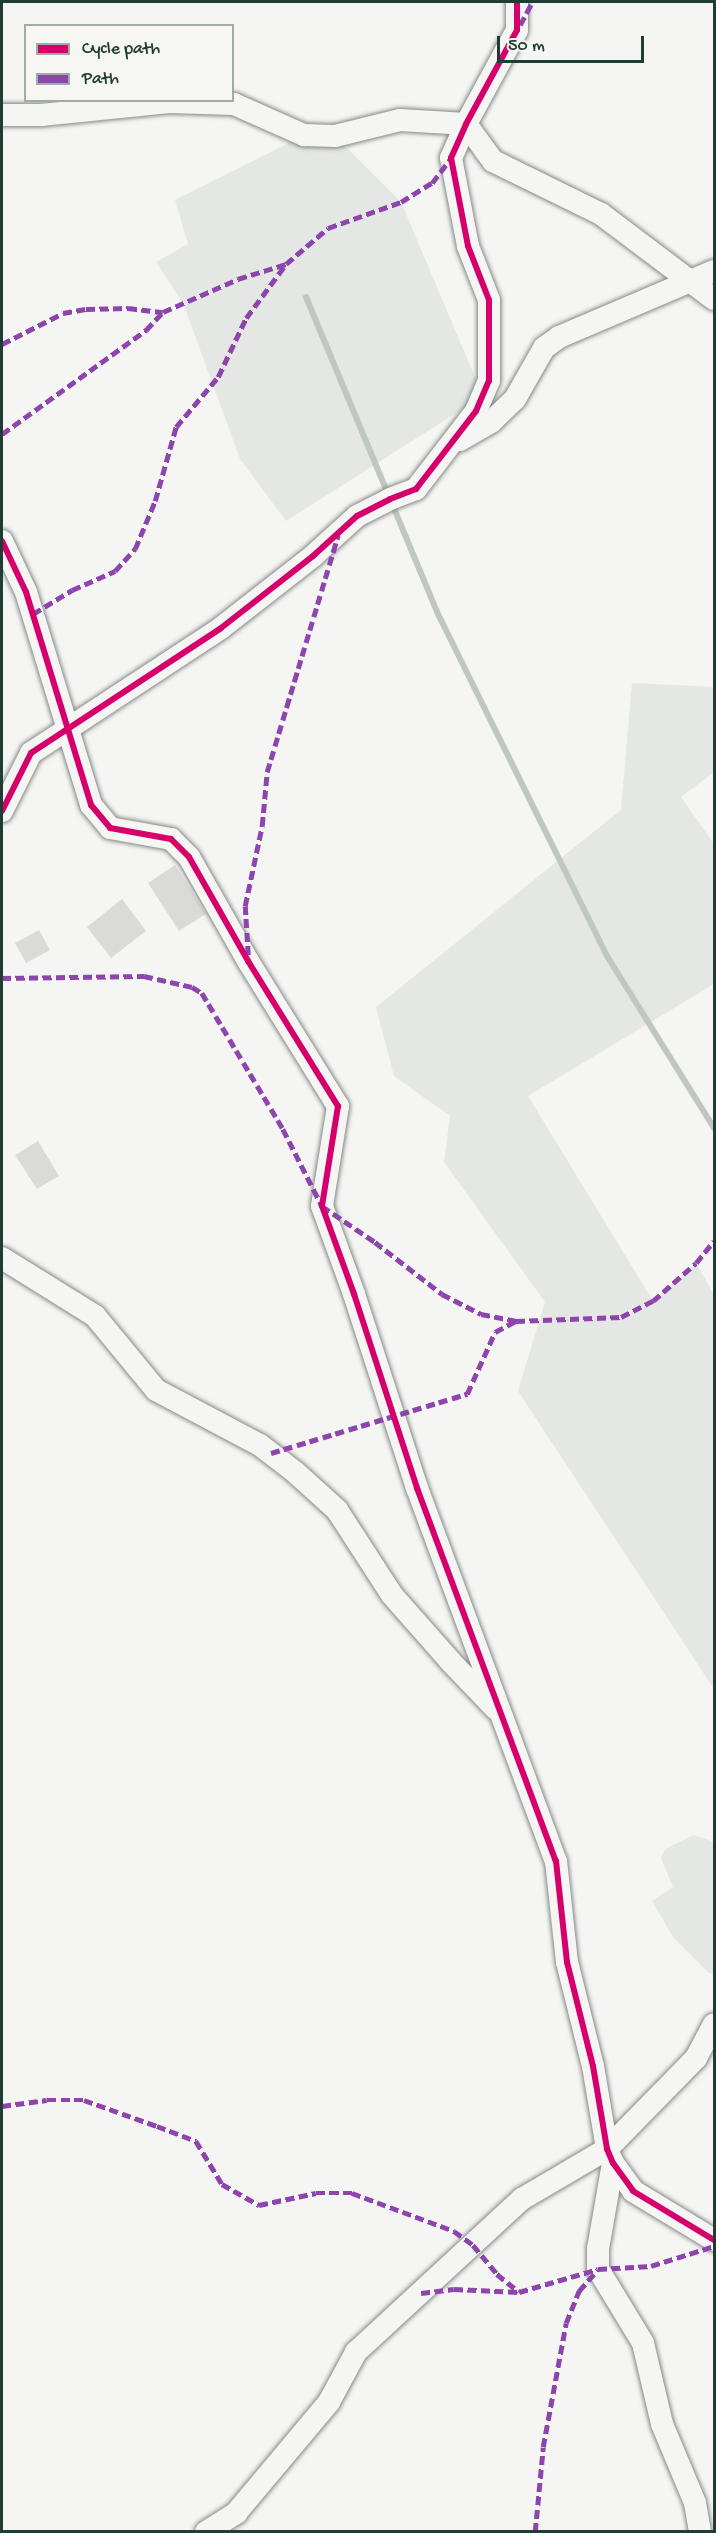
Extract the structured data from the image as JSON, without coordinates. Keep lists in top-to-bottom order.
{
  "legend": ["Cycle path", "Path"],
  "scale_bar": "50 m"
}
